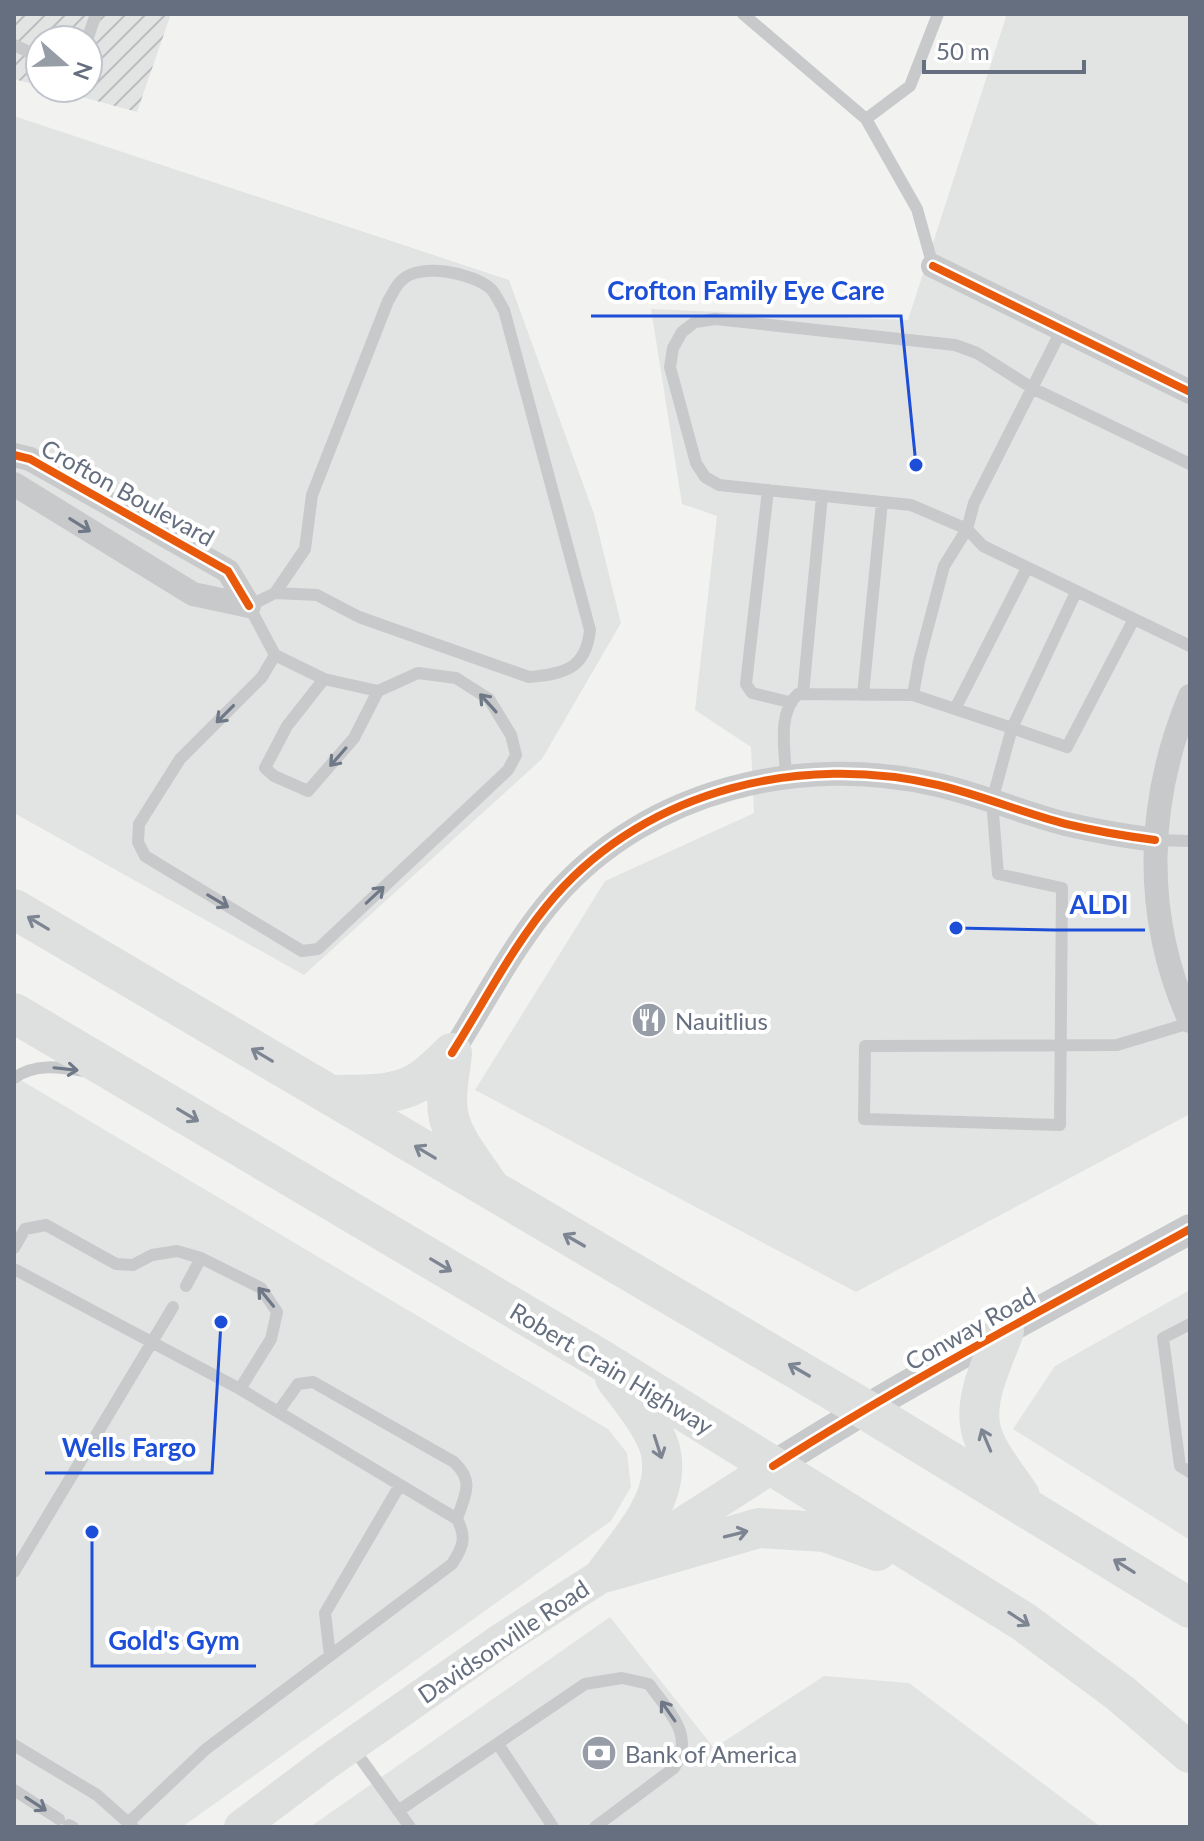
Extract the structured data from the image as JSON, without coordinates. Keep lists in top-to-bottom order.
{
  "streets": {
    "highway": ["Robert Crain Highway"],
    "main road": ["Davidsonville Road"],
    "street": ["Crofton Boulevard", "Conway Road"]
  },
  "crossings": [
    ["Conway Road", "Robert Crain Highway"],
    ["Conway Road", "Davidsonville Road"],
    ["Robert Crain Highway", "Davidsonville Road"]
  ],
  "places": {
    "other": [
      "Crofton Family Eye Care",
      "ALDI",
      "Wells Fargo",
      "Gold's Gym"
    ],
    "restaurant": ["Nauitlius"],
    "bank": ["Bank of America"]
  },
  "scale_bar": "50 m",
  "north": "right"
}
